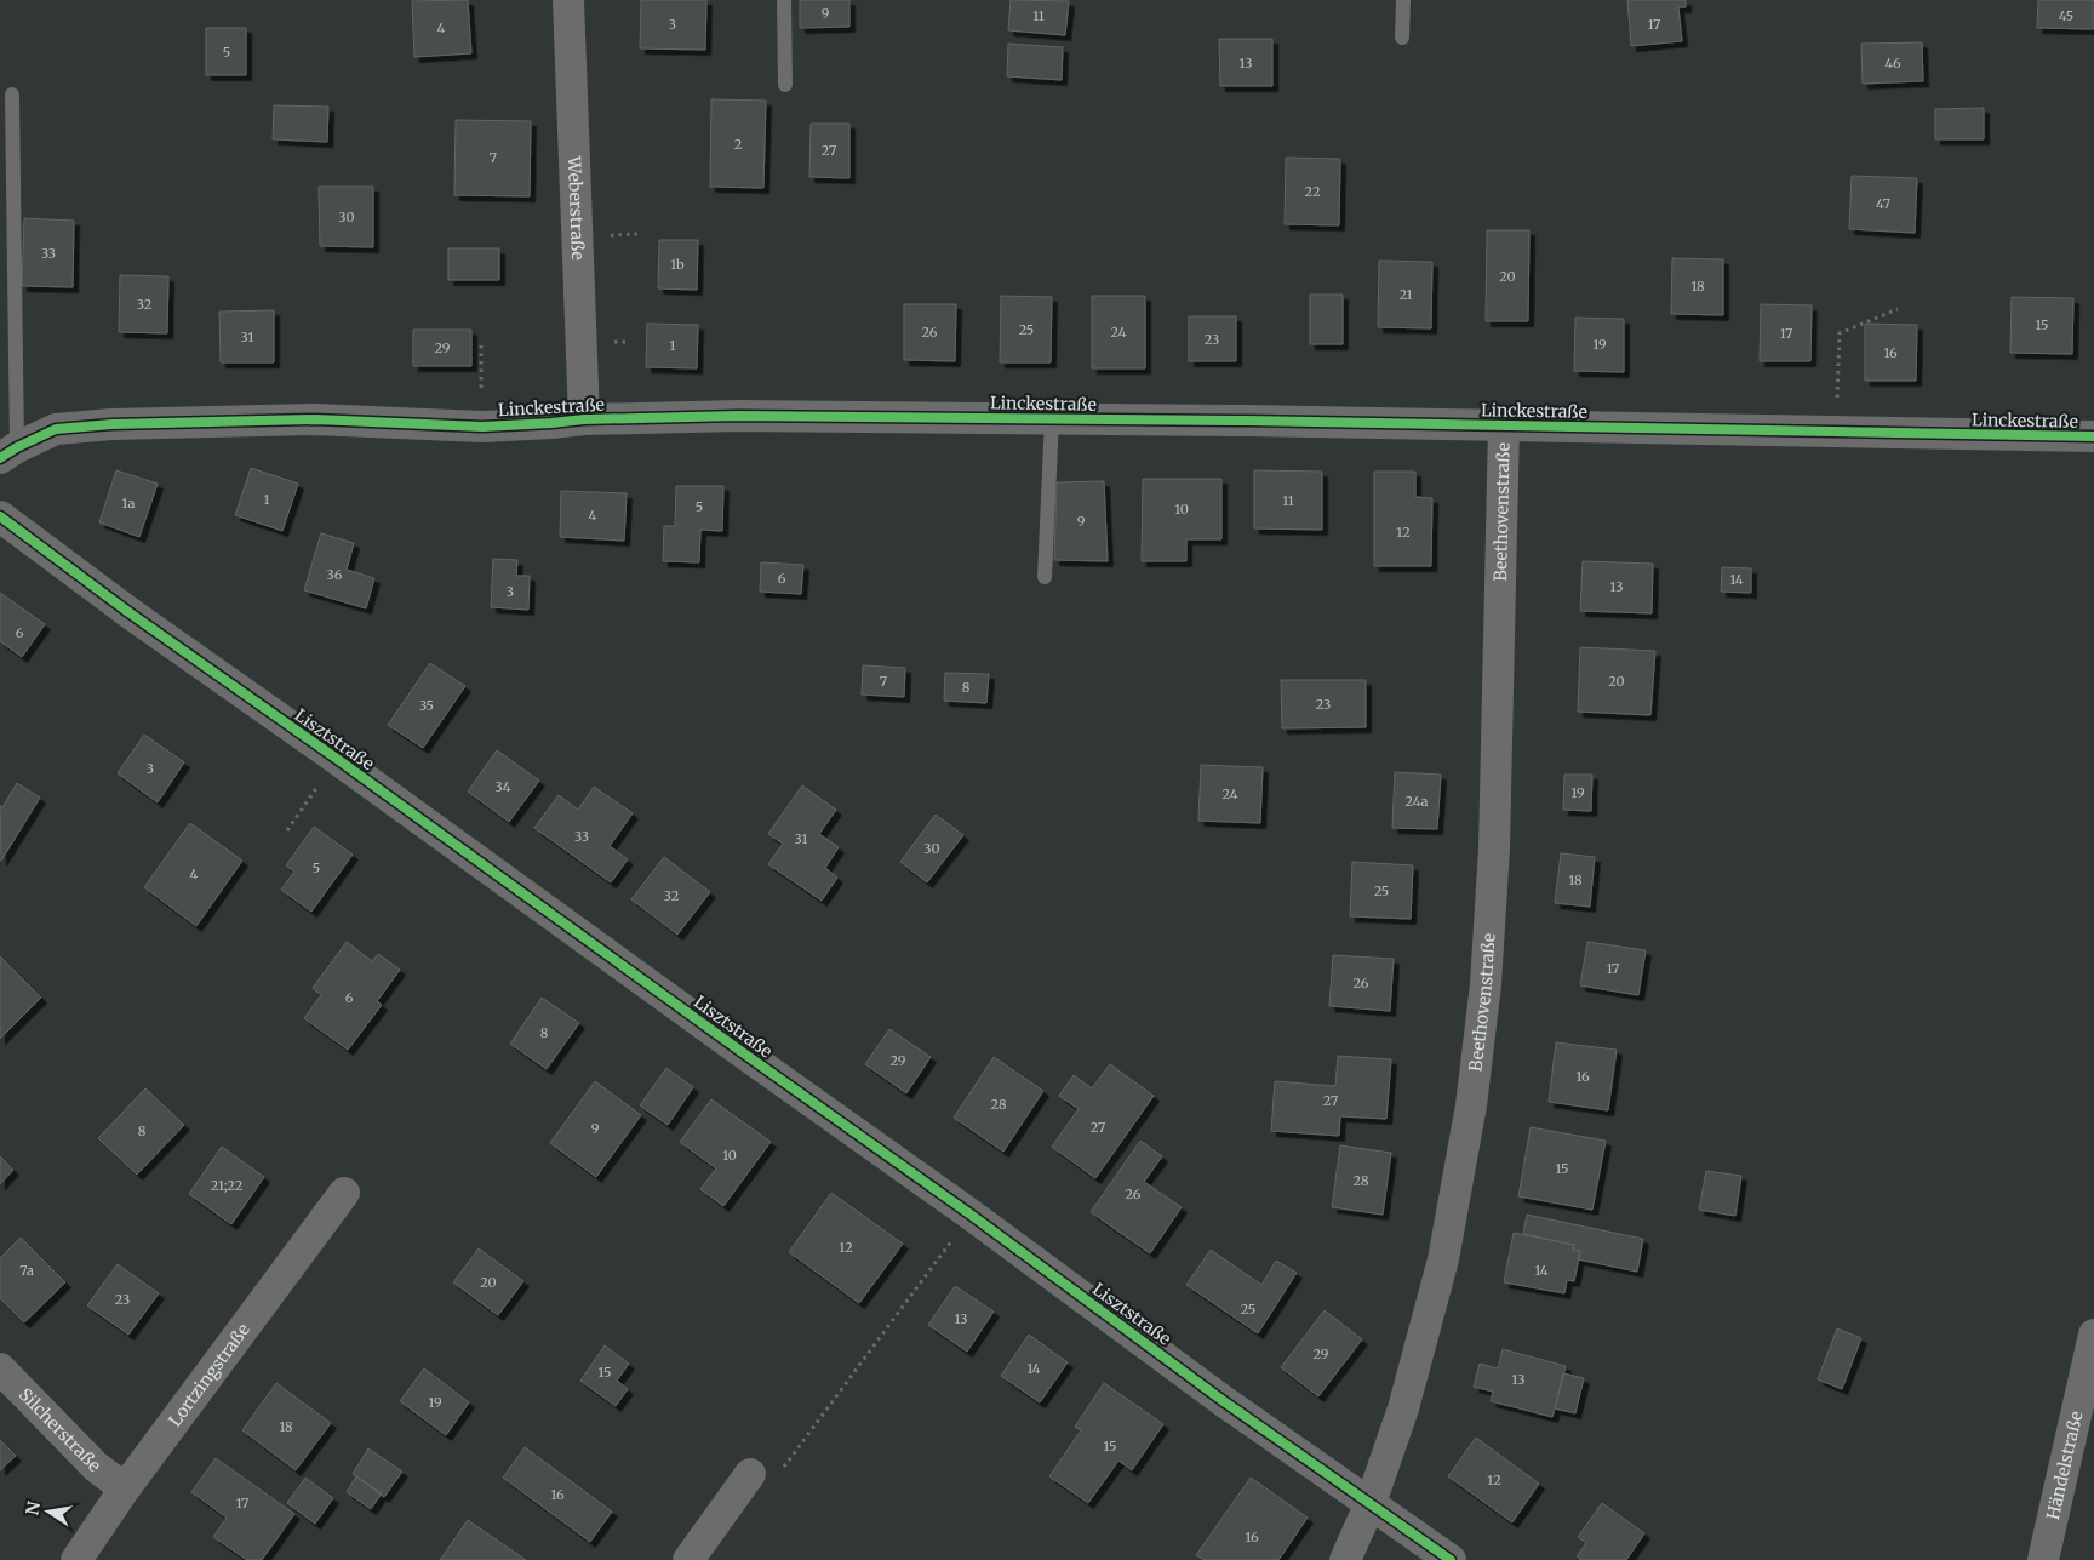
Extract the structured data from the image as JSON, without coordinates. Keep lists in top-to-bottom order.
{
  "streets": {
    "street": [
      "Weberstraße",
      "Linckestraße",
      "Beethovenstraße",
      "Lisztstraße",
      "Lortzingstraße",
      "Silcherstraße",
      "Händelstraße"
    ]
  },
  "crossings": [
    ["Weberstraße", "Linckestraße"],
    ["Linckestraße", "Beethovenstraße"],
    ["Beethovenstraße", "Lisztstraße"],
    ["Lortzingstraße", "Silcherstraße"]
  ],
  "house_numbers": [
    "9",
    "11",
    "45",
    "3",
    "17",
    "4",
    "5",
    "13",
    "46",
    "2",
    "27",
    "7",
    "22",
    "47",
    "30",
    "33",
    "1b",
    "20",
    "18",
    "21",
    "32",
    "15",
    "25",
    "26",
    "24",
    "17",
    "31",
    "23",
    "19",
    "1",
    "29",
    "16",
    "1",
    "11",
    "1a",
    "5",
    "10",
    "4",
    "9",
    "12",
    "36",
    "6",
    "14",
    "13",
    "3",
    "6",
    "7",
    "20",
    "8",
    "23",
    "35",
    "3",
    "34",
    "19",
    "24",
    "24a",
    "33",
    "31",
    "30",
    "5",
    "4",
    "18",
    "25",
    "32",
    "17",
    "26",
    "6",
    "8",
    "29",
    "16",
    "27",
    "28",
    "27",
    "9",
    "8",
    "10",
    "15",
    "28",
    "21;22",
    "26",
    "12",
    "7a",
    "14",
    "20",
    "23",
    "25",
    "13",
    "29",
    "14",
    "15",
    "13",
    "19",
    "18",
    "15",
    "12",
    "16",
    "17",
    "16"
  ],
  "north": "left"
}
